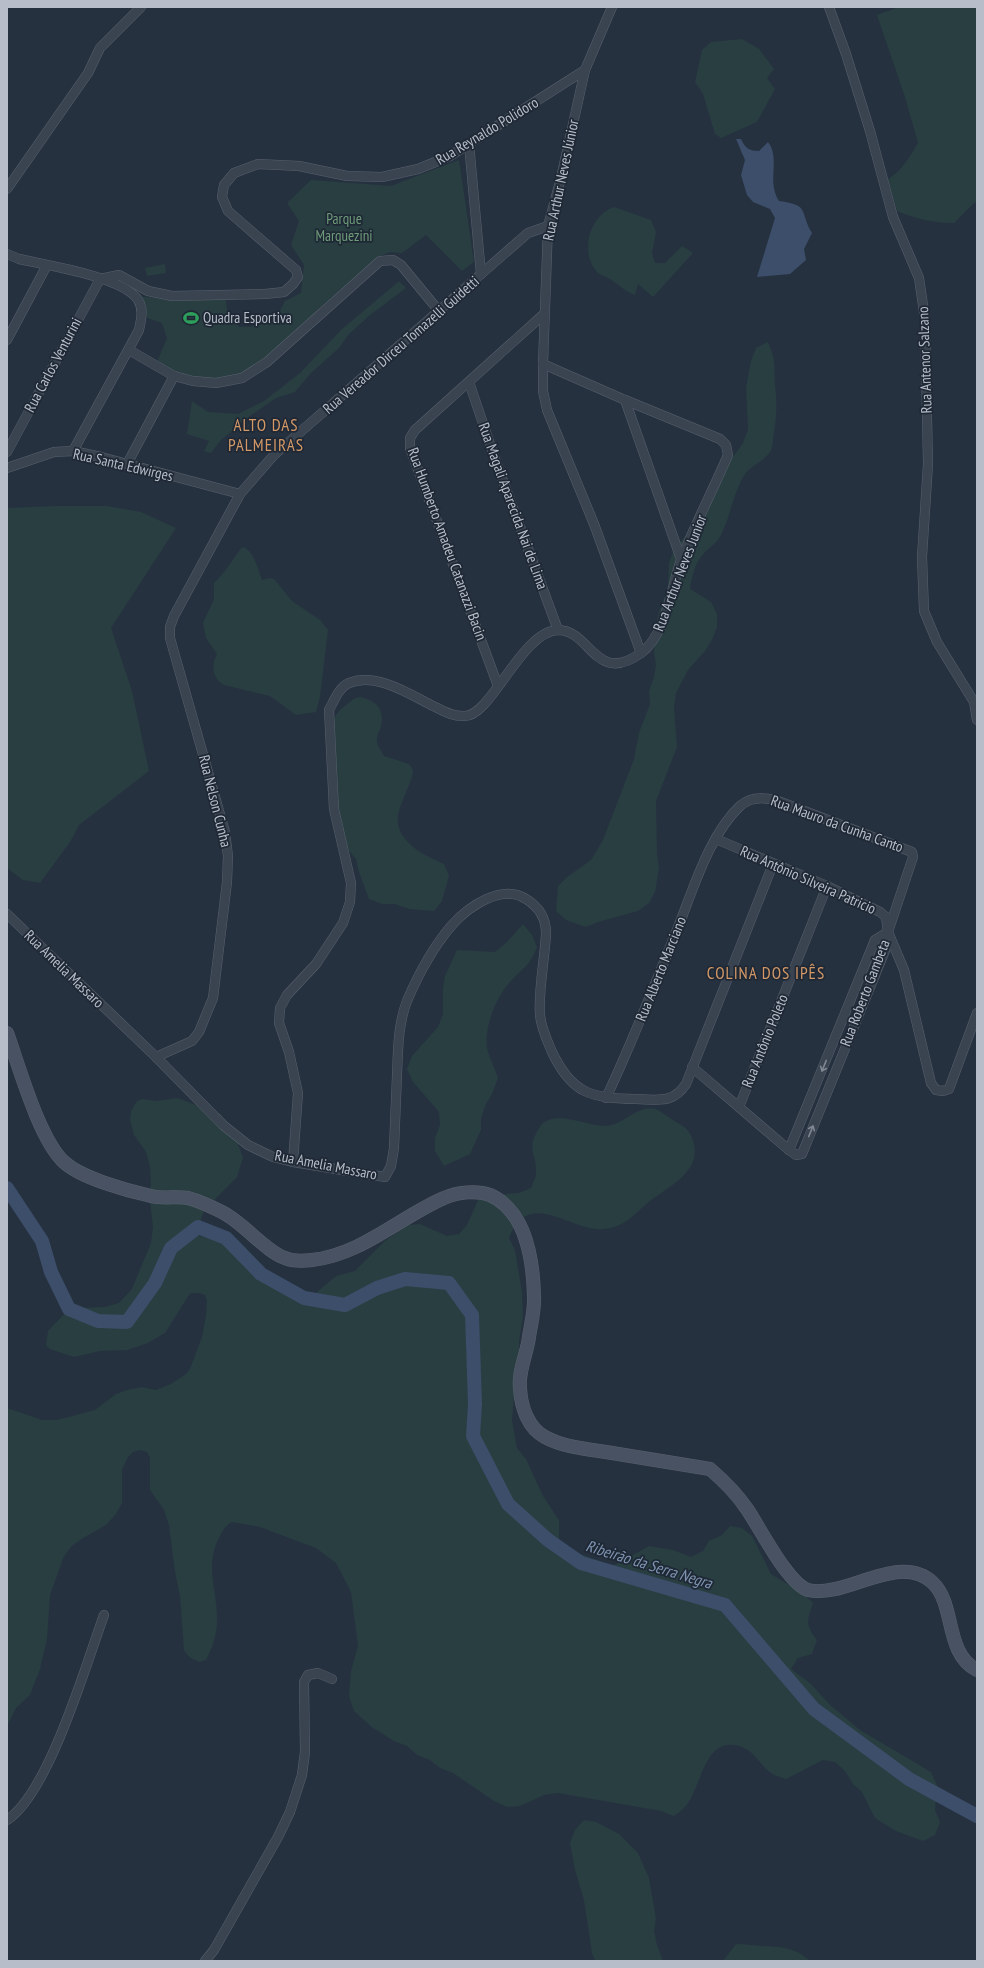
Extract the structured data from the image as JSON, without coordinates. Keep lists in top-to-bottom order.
{
  "streets": {
    "street": [
      "Rua Reynaldo Polidoro",
      "Rua Arthur Neves Júnior",
      "Rua Vereador Dirceu Tomazelli Guidetti",
      "Rua Antenor Salzano",
      "Rua Carlos Venturini",
      "Rua Santa Edwirges",
      "Rua Magali Aparecida Nai de Lima",
      "Rua Humberto Amadeu Catanazzi Bacin",
      "Rua Arthur Neves Junior",
      "Rua Nelson Cunha",
      "Rua Mauro da Cunha Canto",
      "Rua Antônio Silveira Patricio",
      "Rua Amelia Massaro",
      "Rua Alberto Marciano",
      "Rua Roberto Gambeta",
      "Rua Antônio Poleto"
    ]
  },
  "crossings": [
    ["Rua Reynaldo Polidoro", "Rua Arthur Neves Júnior"],
    ["Rua Reynaldo Polidoro", "Rua Carlos Venturini"],
    ["Rua Arthur Neves Júnior", "Rua Vereador Dirceu Tomazelli Guidetti"],
    ["Rua Arthur Neves Júnior", "Rua Humberto Amadeu Catanazzi Bacin"],
    ["Rua Arthur Neves Júnior", "Rua Arthur Neves Junior"],
    ["Rua Vereador Dirceu Tomazelli Guidetti", "Rua Santa Edwirges"],
    ["Rua Vereador Dirceu Tomazelli Guidetti", "Rua Nelson Cunha"],
    ["Rua Magali Aparecida Nai de Lima", "Rua Humberto Amadeu Catanazzi Bacin"],
    ["Rua Magali Aparecida Nai de Lima", "Rua Arthur Neves Junior"],
    ["Rua Nelson Cunha", "Rua Amelia Massaro"],
    ["Rua Mauro da Cunha Canto", "Rua Antônio Silveira Patricio"],
    ["Rua Mauro da Cunha Canto", "Rua Alberto Marciano"],
    ["Rua Mauro da Cunha Canto", "Rua Roberto Gambeta"],
    ["Rua Antônio Silveira Patricio", "Rua Alberto Marciano"],
    ["Rua Antônio Silveira Patricio", "Rua Roberto Gambeta"],
    ["Rua Antônio Silveira Patricio", "Rua Antônio Poleto"],
    ["Rua Amelia Massaro", "Rua Alberto Marciano"]
  ],
  "districts": ["ALTO DAS PALMEIRAS", "COLINA DOS IPÊS"],
  "water": ["Ribeirão da Serra Negra"],
  "parks": ["Parque Marquezini"],
  "places": {
    "sports": ["Quadra Esportiva"]
  }
}
